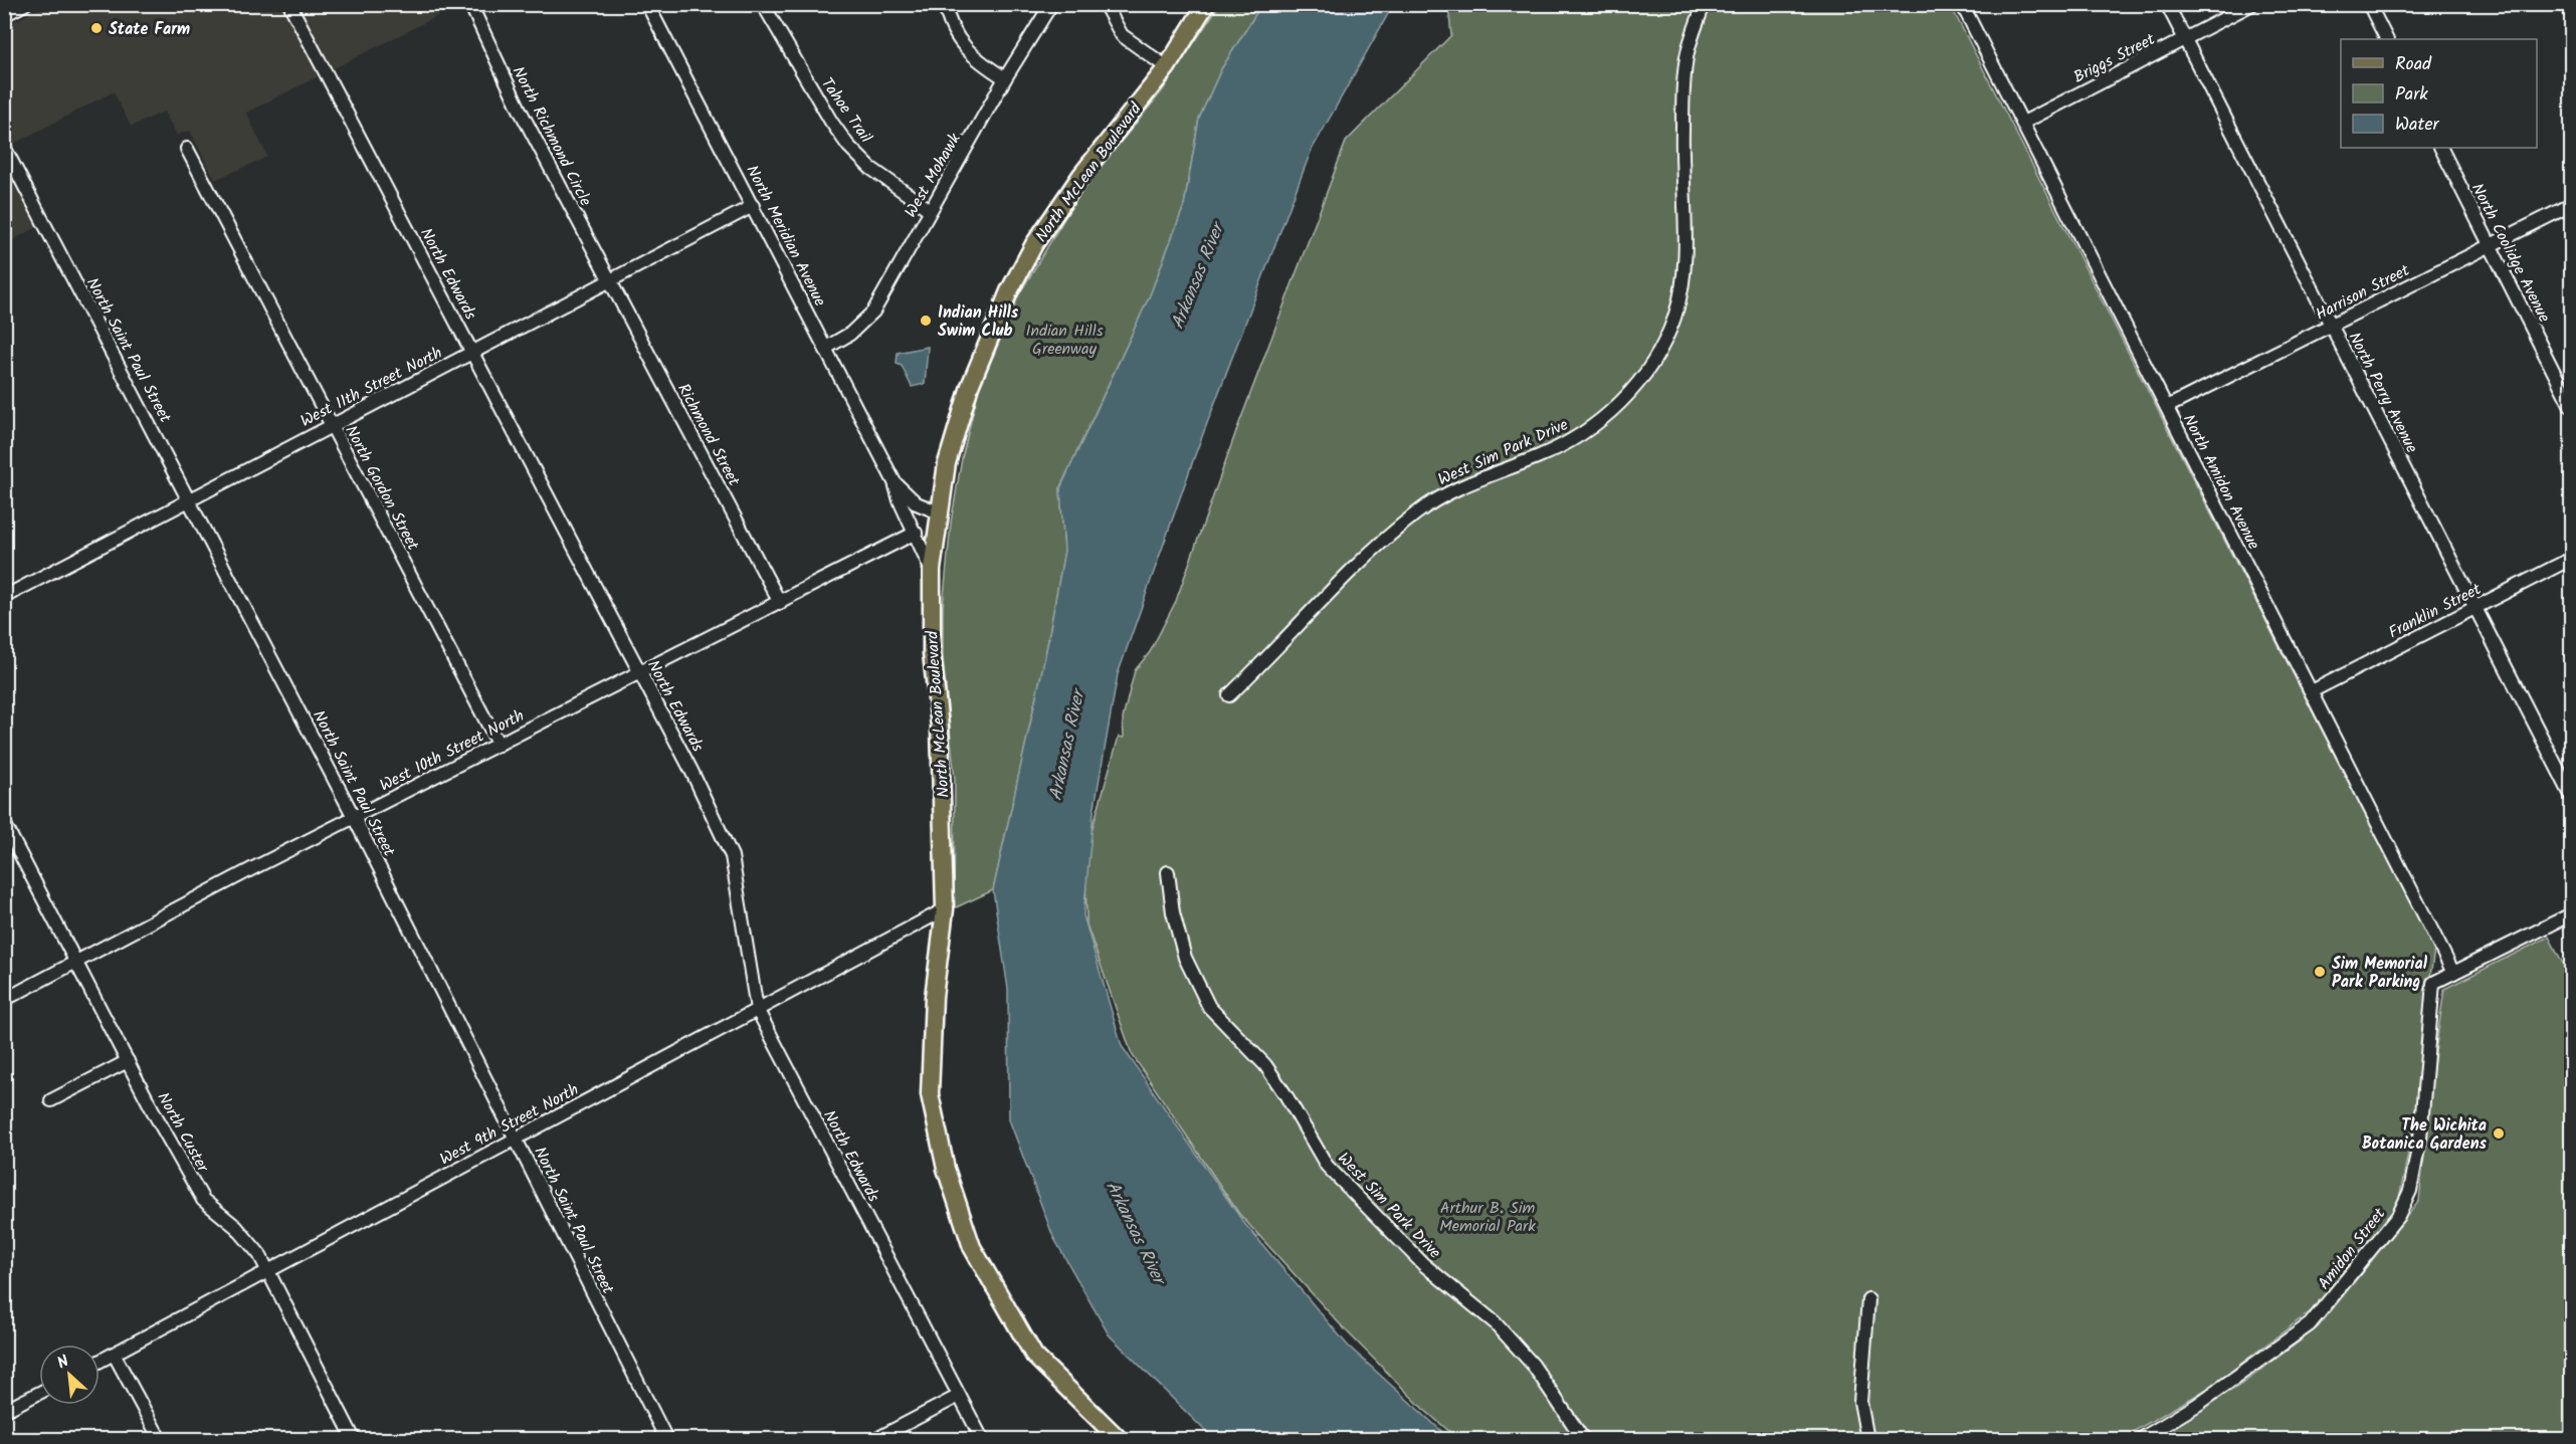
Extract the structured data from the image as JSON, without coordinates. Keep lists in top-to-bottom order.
{
  "streets": {
    "main road": ["North McLean Boulevard"],
    "street": [
      "Briggs Street",
      "Tahoe Trail",
      "North Richmond Circle",
      "West Mohawk",
      "North Meridian Avenue",
      "North Coolidge Avenue",
      "North Edwards",
      "Harrison Street",
      "North Saint Paul Street",
      "West 11th Street North",
      "North Perry Avenue",
      "Richmond Street",
      "West Sim Park Drive",
      "North Amidon Avenue",
      "North Gordon Street",
      "Franklin Street",
      "West 10th Street North",
      "West 9th Street North",
      "North Custer",
      "Amidon Street"
    ]
  },
  "crossings": [
    ["Briggs Street", "North Perry Avenue"],
    ["Briggs Street", "North Amidon Avenue"],
    ["Tahoe Trail", "West Mohawk"],
    ["North Richmond Circle", "West 11th Street North"],
    ["North Richmond Circle", "Richmond Street"],
    ["North McLean Boulevard", "North Meridian Avenue"],
    ["North McLean Boulevard", "West 9th Street North"],
    ["West Mohawk", "North Meridian Avenue"],
    ["North Meridian Avenue", "West 11th Street North"],
    ["North Meridian Avenue", "West 10th Street North"],
    ["North Coolidge Avenue", "Harrison Street"],
    ["North Edwards", "West 11th Street North"],
    ["North Edwards", "West 10th Street North"],
    ["North Edwards", "West 9th Street North"],
    ["Harrison Street", "North Perry Avenue"],
    ["Harrison Street", "North Amidon Avenue"],
    ["North Saint Paul Street", "West 11th Street North"],
    ["North Saint Paul Street", "West 10th Street North"],
    ["North Saint Paul Street", "West 9th Street North"],
    ["West 11th Street North", "Richmond Street"],
    ["West 11th Street North", "North Gordon Street"],
    ["North Perry Avenue", "Franklin Street"],
    ["Richmond Street", "West 10th Street North"],
    ["North Amidon Avenue", "Franklin Street"],
    ["North Amidon Avenue", "Amidon Street"],
    ["North Gordon Street", "West 10th Street North"],
    ["West 10th Street North", "North Custer"],
    ["West 9th Street North", "North Custer"]
  ],
  "water": ["Arkansas River"],
  "parks": ["Indian Hills Greenway", "Arthur B. Sim Memorial Park"],
  "places": [
    "State Farm",
    "Indian Hills Swim Club",
    "Sim Memorial Park Parking",
    "The Wichita Botanica Gardens"
  ],
  "legend": ["Road", "Park", "Water"],
  "north": "top left"
}
